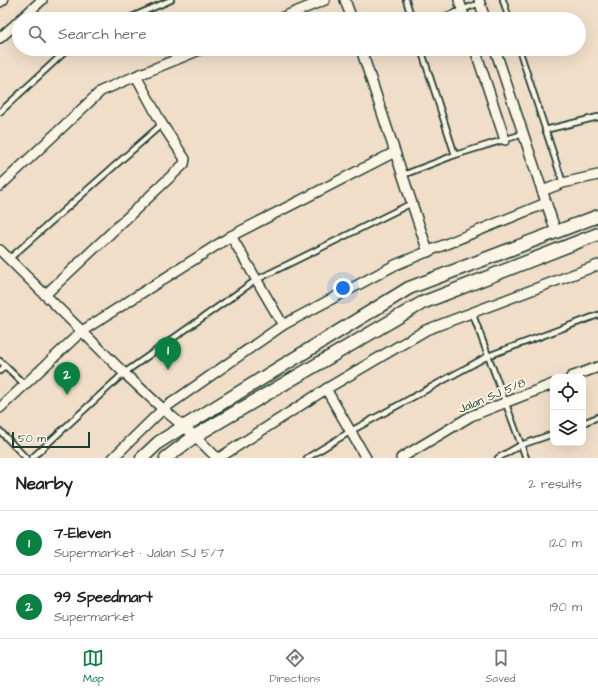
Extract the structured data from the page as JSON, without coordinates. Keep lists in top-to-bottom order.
{
  "streets": {
    "street": ["Jalan SJ 5/8"]
  },
  "scale_bar": "50 m",
  "page": {
    "search": "Search here",
    "pins": ["1", "2"],
    "scale": "50 m",
    "heading": ["Nearby", "2 results"],
    "list": [
      {
        "mark": "1",
        "name": "7-Eleven",
        "note": "Supermarket · Jalan SJ 5/7",
        "value": "120 m"
      },
      {
        "mark": "2",
        "name": "99 Speedmart",
        "note": "Supermarket",
        "value": "190 m"
      }
    ],
    "nav": ["Map", "Directions", "Saved"]
  }
}
